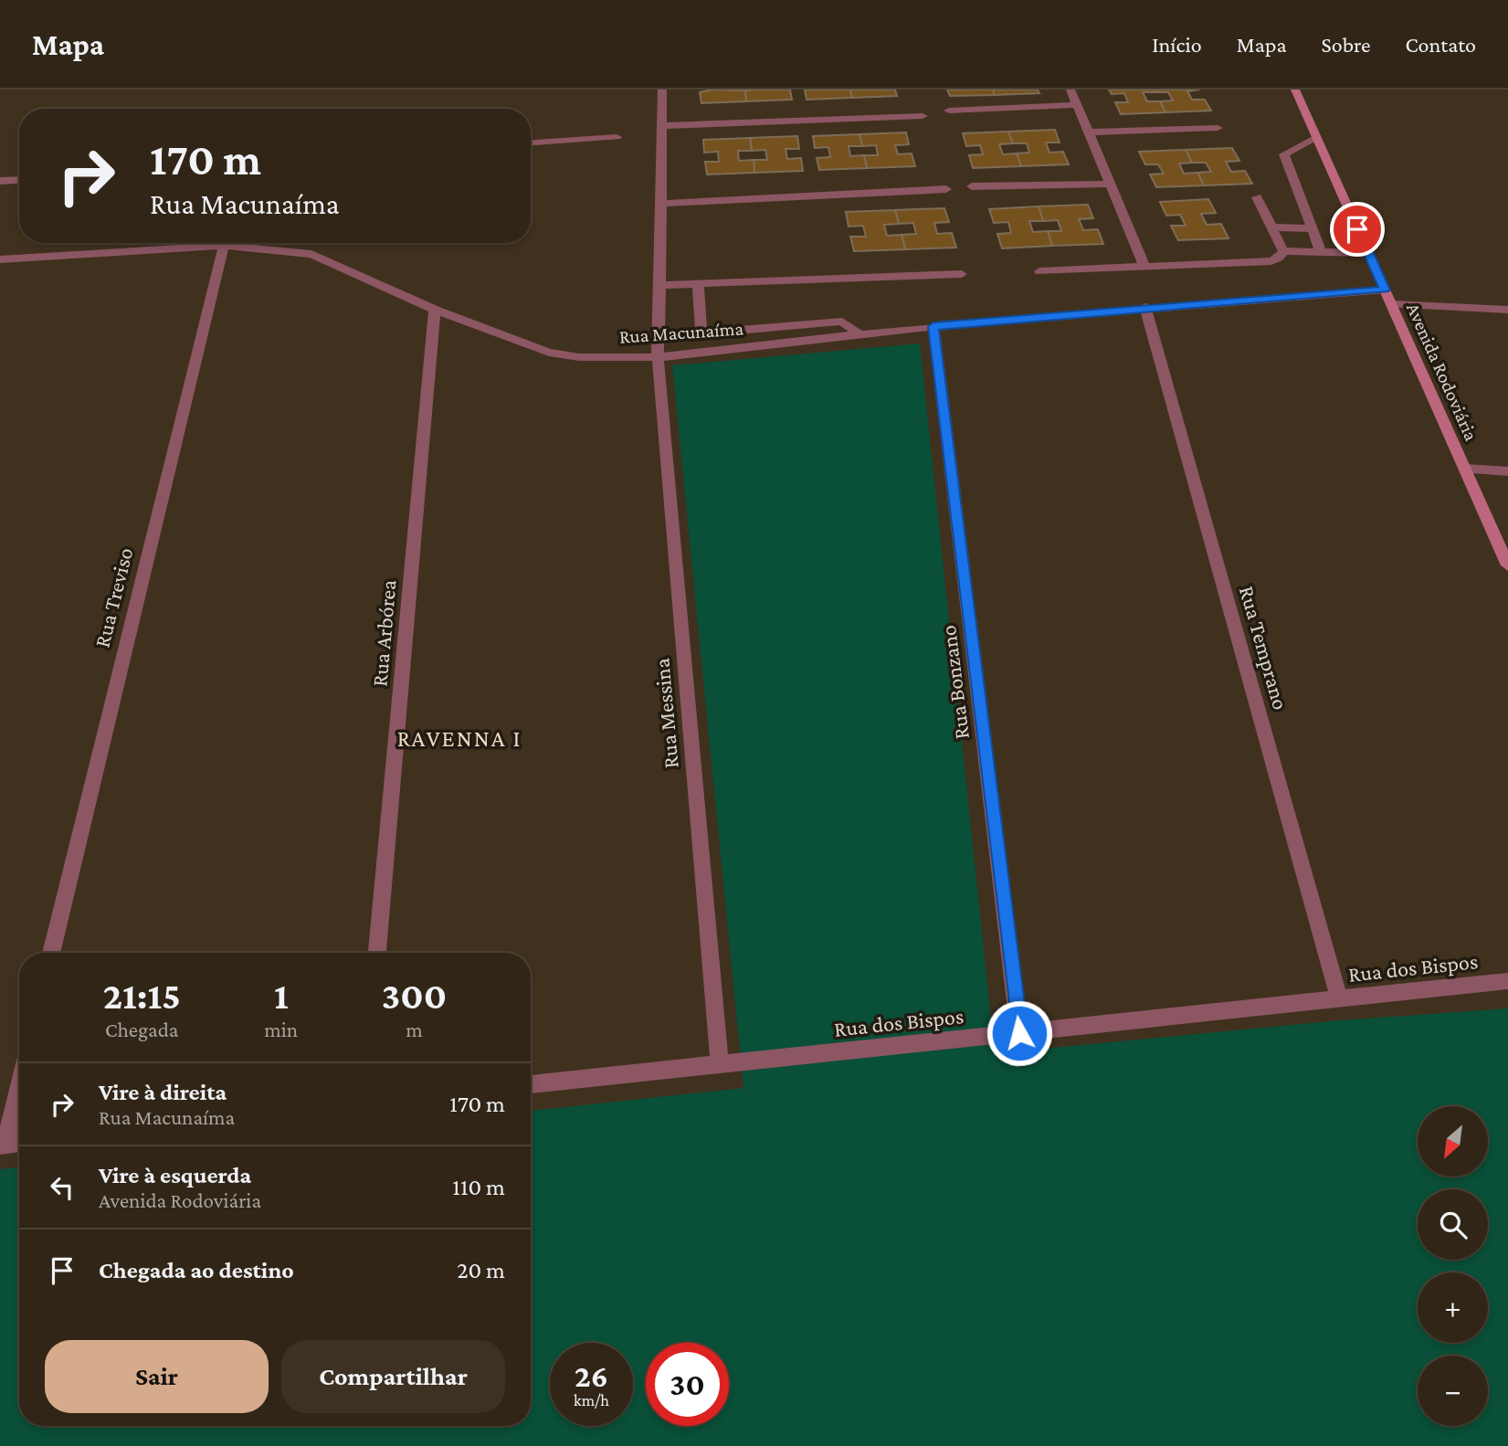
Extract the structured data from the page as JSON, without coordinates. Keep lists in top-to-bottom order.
{
  "streets": {
    "street": [
      "Rua Macunaíma",
      "Avenida Rodoviária",
      "Rua Treviso",
      "Rua Arbórea",
      "Rua Temprano",
      "Rua Bonzano",
      "Rua Messina",
      "Rua dos Bispos"
    ]
  },
  "crossings": [
    ["Rua Macunaíma", "Avenida Rodoviária"],
    ["Rua Macunaíma", "Rua Treviso"],
    ["Rua Macunaíma", "Rua Arbórea"],
    ["Rua Macunaíma", "Rua Temprano"],
    ["Rua Macunaíma", "Rua Bonzano"],
    ["Rua Macunaíma", "Rua Messina"],
    ["Rua Temprano", "Rua dos Bispos"],
    ["Rua Bonzano", "Rua dos Bispos"],
    ["Rua Messina", "Rua dos Bispos"]
  ],
  "districts": ["RAVENNA I"],
  "north": "bottom left",
  "page": {
    "header": "Mapa",
    "nav": [
      "Início",
      "Mapa",
      "Sobre",
      "Contato"
    ],
    "turn": ["170 m", "Rua Macunaíma"],
    "eta": [
      "21:15",
      "Chegada",
      "1",
      "min",
      "300",
      "m"
    ],
    "list": [
      {
        "name": "Vire à direita",
        "note": "Rua Macunaíma",
        "value": "170 m"
      },
      {
        "name": "Vire à esquerda",
        "note": "Avenida Rodoviária",
        "value": "110 m"
      },
      {
        "name": "Chegada ao destino",
        "value": "20 m"
      }
    ],
    "map_buttons": ["+", "−"],
    "buttons": ["Sair", "Compartilhar"],
    "speed": "26 km/h",
    "limit": "30"
  }
}
